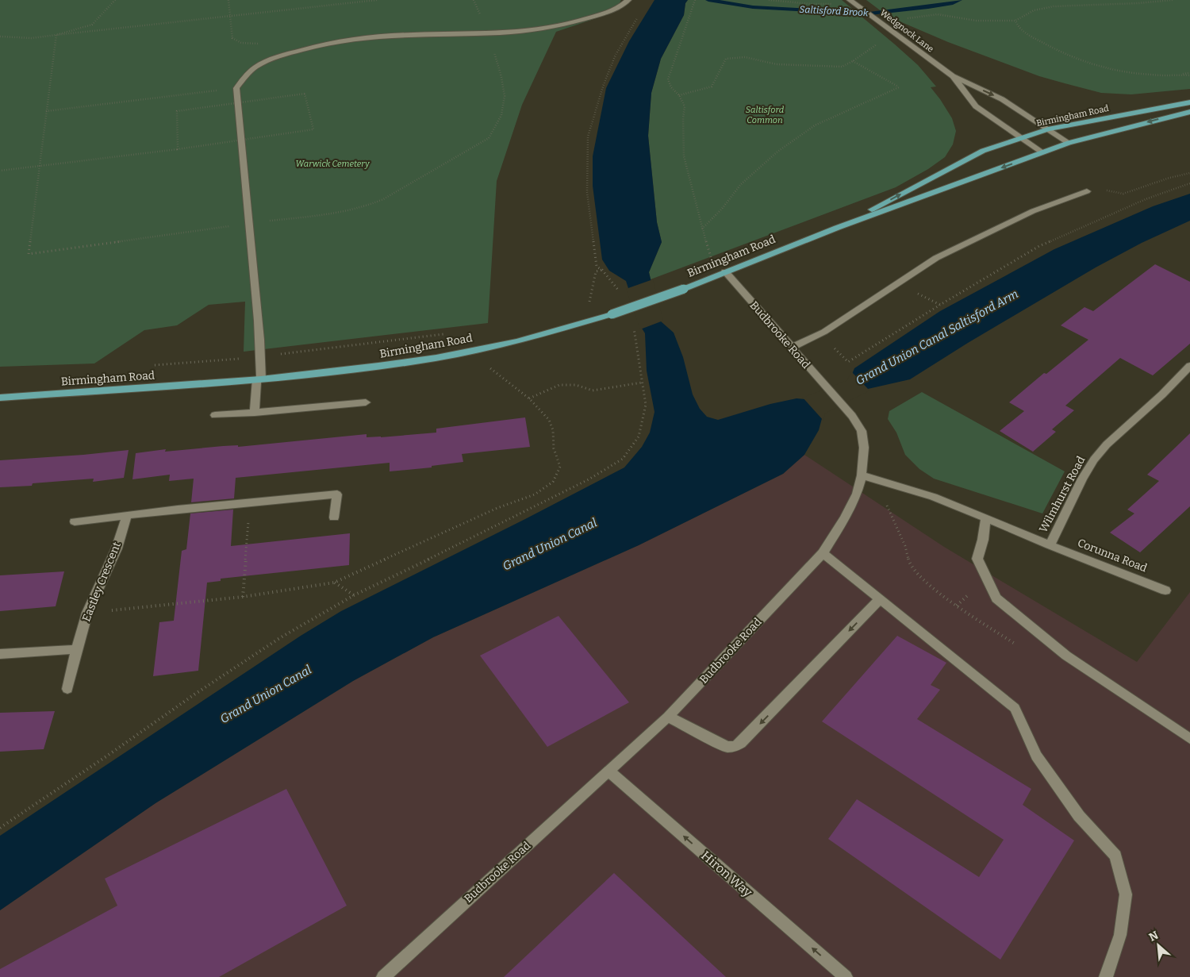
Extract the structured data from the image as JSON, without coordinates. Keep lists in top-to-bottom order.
{
  "streets": {
    "main road": ["Birmingham Road"],
    "street": [
      "Wedgnock Lane",
      "Budbrooke Road",
      "Wilmhurst Road",
      "Corunna Road",
      "Eastley Crescent",
      "Hiron Way"
    ]
  },
  "crossings": [
    ["Wedgnock Lane", "Birmingham Road"],
    ["Birmingham Road", "Budbrooke Road"],
    ["Budbrooke Road", "Wilmhurst Road"],
    ["Budbrooke Road", "Hiron Way"],
    ["Wilmhurst Road", "Corunna Road"]
  ],
  "one_way": ["Hiron Way"],
  "water": ["Saltisford Brook", "Grand Union Canal Saltisford Arm", "Grand Union Canal"],
  "parks": ["Saltisford Common", "Warwick Cemetery"],
  "north": "top left"
}
